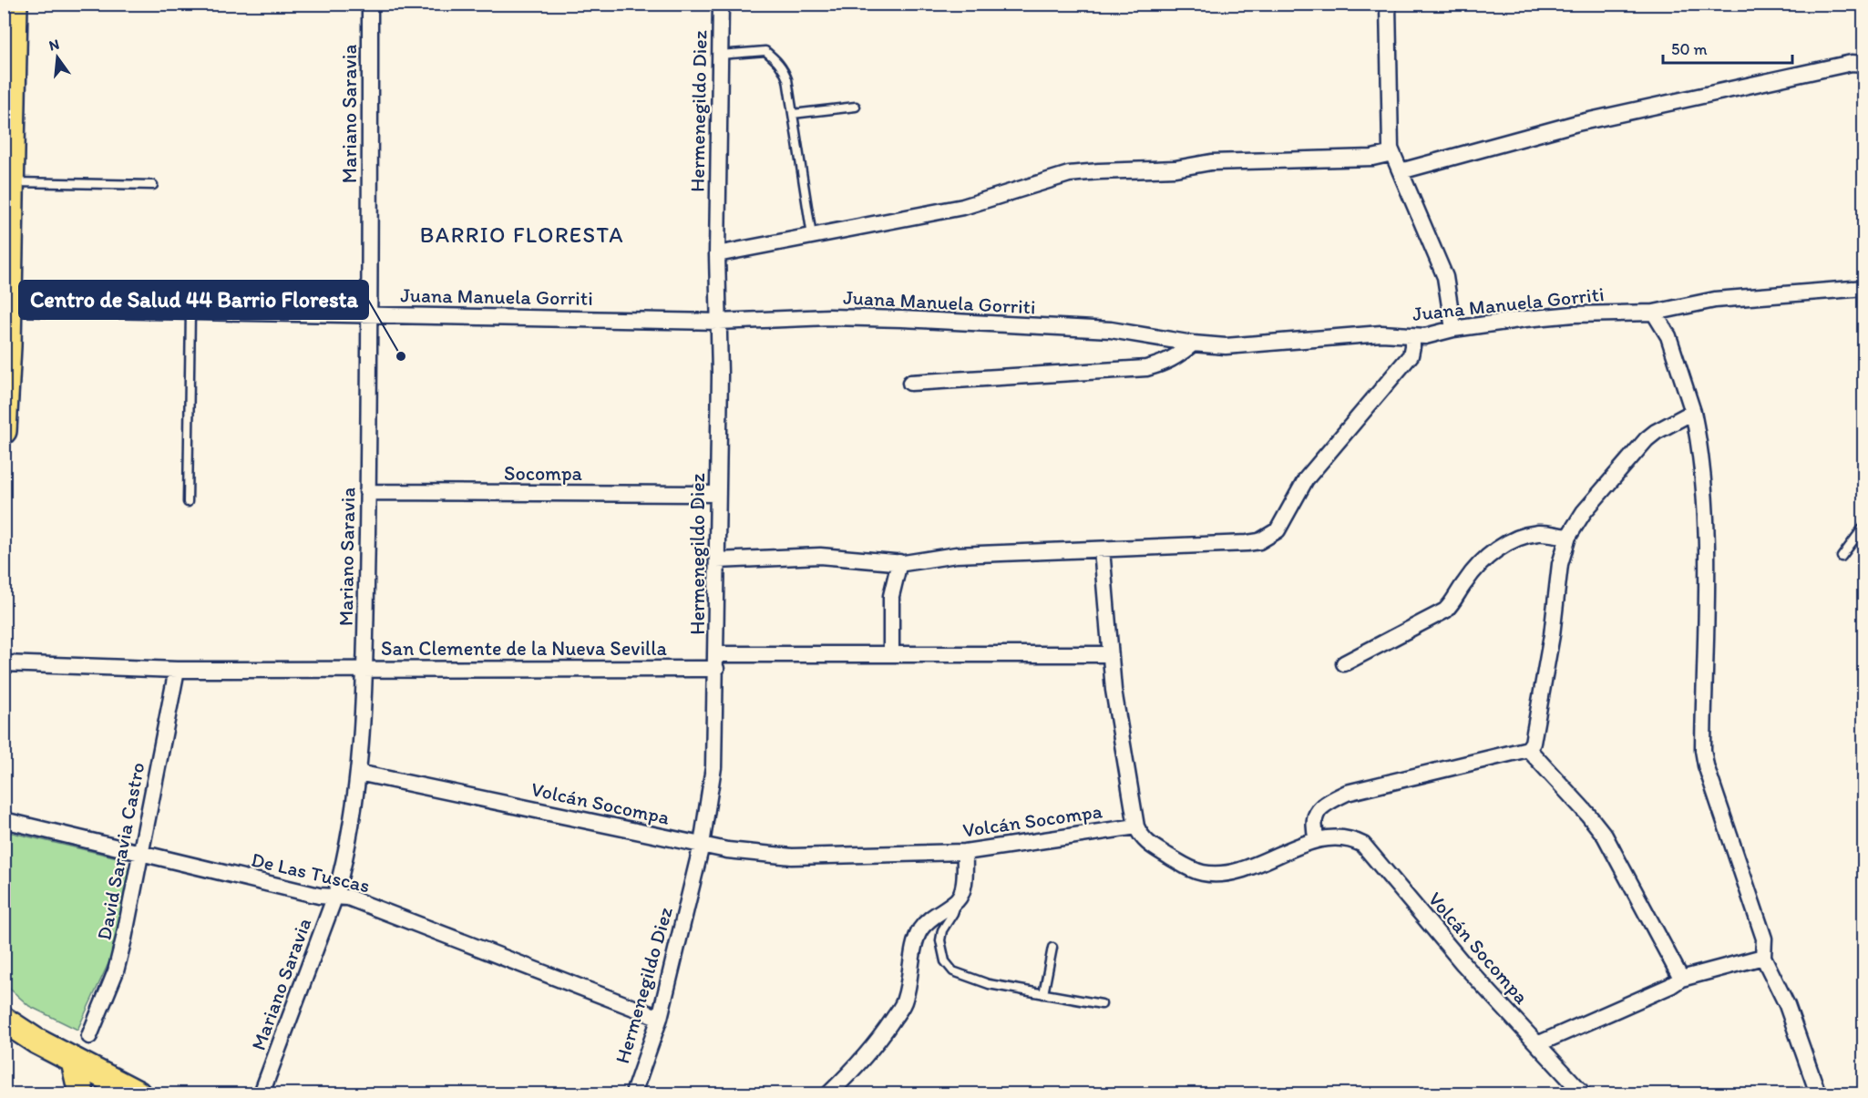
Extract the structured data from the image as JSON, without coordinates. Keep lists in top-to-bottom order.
{
  "streets": {
    "street": [
      "Hermenegildo Diez",
      "Mariano Saravia",
      "Juana Manuela Gorriti",
      "Socompa",
      "San Clemente de la Nueva Sevilla",
      "Volcán Socompa",
      "David Saravia Castro",
      "De Las Tuscas"
    ]
  },
  "crossings": [
    ["Hermenegildo Diez", "Juana Manuela Gorriti"],
    ["Hermenegildo Diez", "Socompa"],
    ["Hermenegildo Diez", "San Clemente de la Nueva Sevilla"],
    ["Hermenegildo Diez", "Volcán Socompa"],
    ["Hermenegildo Diez", "De Las Tuscas"],
    ["Mariano Saravia", "Juana Manuela Gorriti"],
    ["Mariano Saravia", "Socompa"],
    ["Mariano Saravia", "San Clemente de la Nueva Sevilla"],
    ["Mariano Saravia", "Volcán Socompa"],
    ["Mariano Saravia", "De Las Tuscas"],
    ["San Clemente de la Nueva Sevilla", "David Saravia Castro"],
    ["David Saravia Castro", "De Las Tuscas"]
  ],
  "districts": ["BARRIO FLORESTA"],
  "places": ["Centro de Salud 44 Barrio Floresta"],
  "scale_bar": "50 m",
  "north": "top"
}
